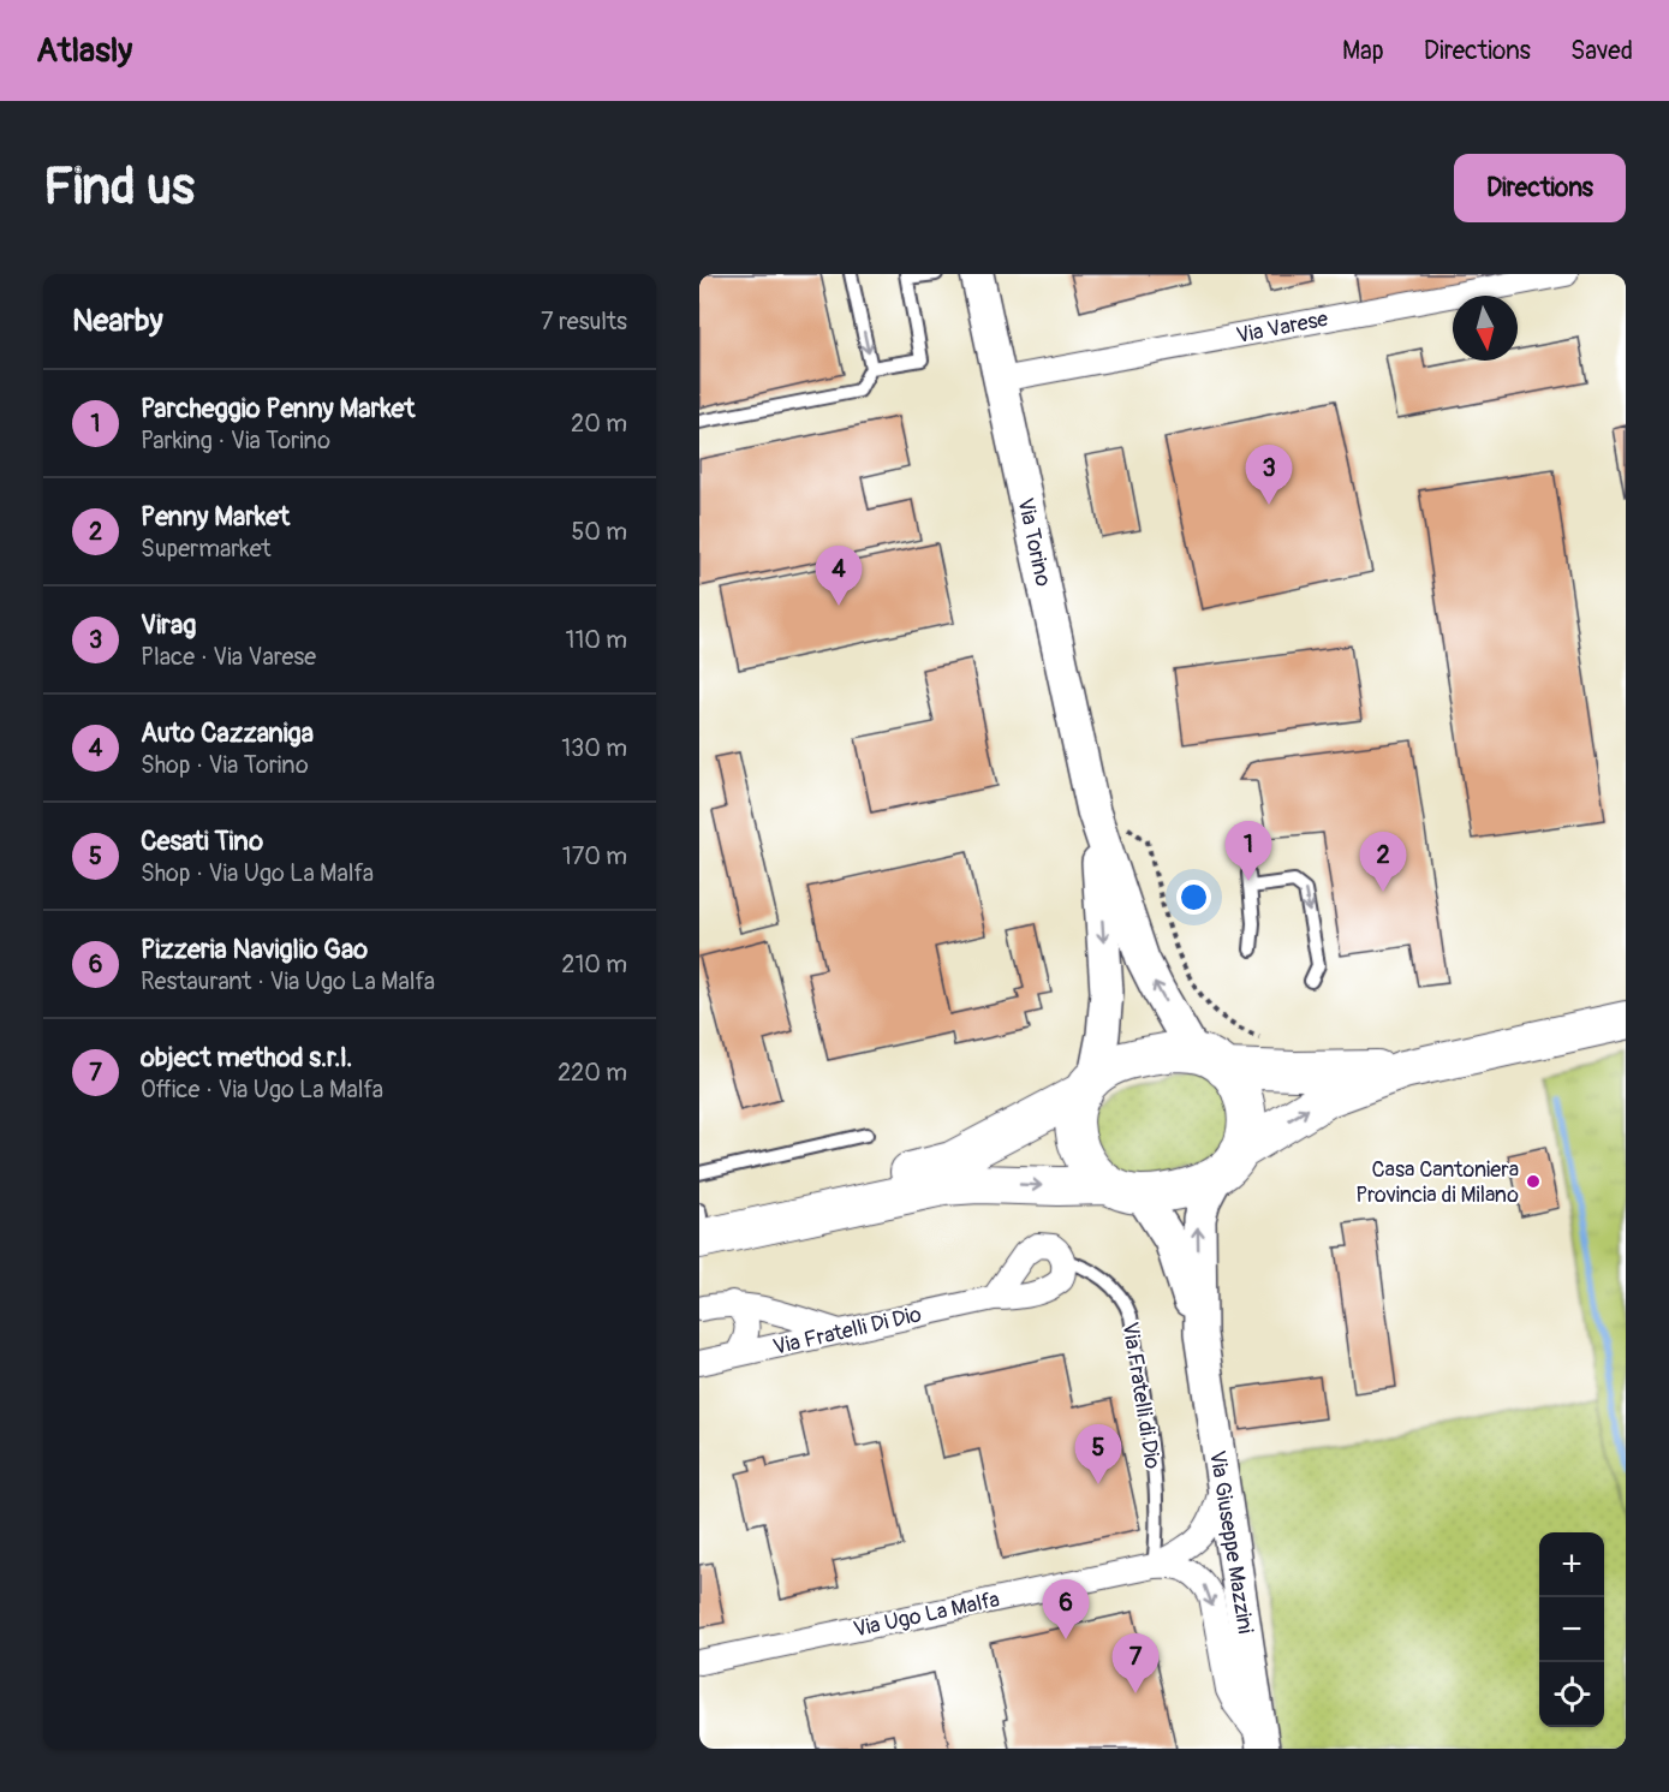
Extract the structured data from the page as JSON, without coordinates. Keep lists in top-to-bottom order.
{
  "streets": {
    "street": [
      "Via Varese",
      "Via Torino",
      "Via Fratelli Di Dio",
      "Via Fratelli di Dio",
      "Via Giuseppe Mazzini",
      "Via Ugo La Malfa"
    ]
  },
  "crossings": [
    ["Via Varese", "Via Torino"],
    ["Via Torino", "Via Giuseppe Mazzini"],
    ["Via Fratelli Di Dio", "Via Fratelli di Dio"],
    ["Via Fratelli di Dio", "Via Ugo La Malfa"],
    ["Via Giuseppe Mazzini", "Via Ugo La Malfa"]
  ],
  "places": ["Casa Cantoniera Provincia di Milano"],
  "north": "bottom",
  "page": {
    "header": "Atlasly",
    "nav": ["Map", "Directions", "Saved"],
    "buttons": "Directions",
    "title": "Find us",
    "heading": ["Nearby", "7 results"],
    "list": [
      {
        "mark": "1",
        "name": "Parcheggio Penny Market",
        "note": "Parking · Via Torino",
        "value": "20 m"
      },
      {
        "mark": "2",
        "name": "Penny Market",
        "note": "Supermarket",
        "value": "50 m"
      },
      {
        "mark": "3",
        "name": "Virag",
        "note": "Place · Via Varese",
        "value": "110 m"
      },
      {
        "mark": "4",
        "name": "Auto Cazzaniga",
        "note": "Shop · Via Torino",
        "value": "130 m"
      },
      {
        "mark": "5",
        "name": "Cesati Tino",
        "note": "Shop · Via Ugo La Malfa",
        "value": "170 m"
      },
      {
        "mark": "6",
        "name": "Pizzeria Naviglio Gao",
        "note": "Restaurant · Via Ugo La Malfa",
        "value": "210 m"
      },
      {
        "mark": "7",
        "name": "object method s.r.l.",
        "note": "Office · Via Ugo La Malfa",
        "value": "220 m"
      }
    ],
    "pins": [
      "3",
      "4",
      "1",
      "2",
      "5",
      "6",
      "7"
    ],
    "map_buttons": ["+", "−"]
  }
}
